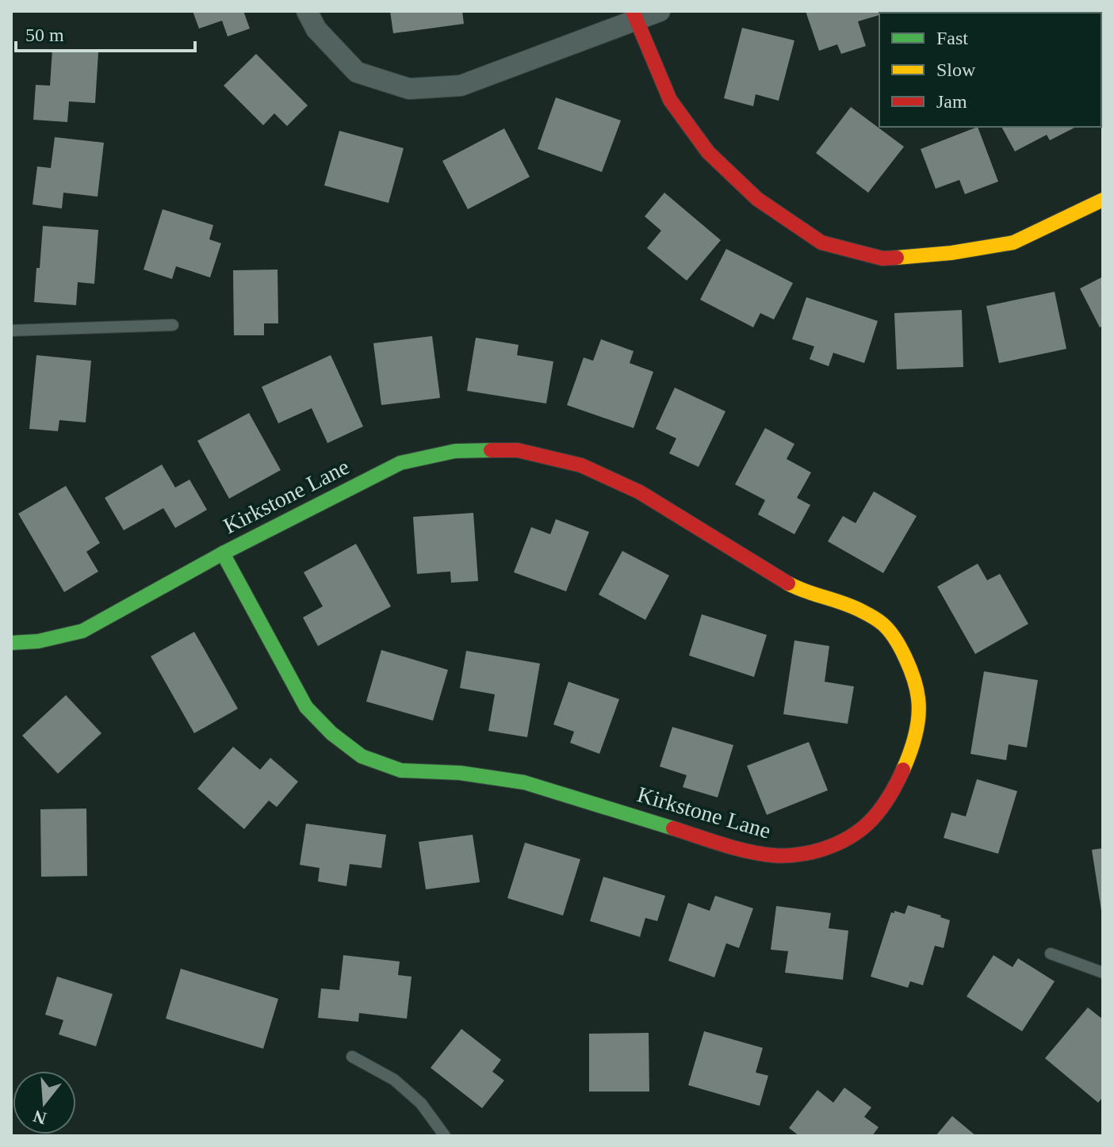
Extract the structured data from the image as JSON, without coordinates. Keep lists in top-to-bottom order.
{
  "streets": {
    "street": ["Kirkstone Lane"]
  },
  "legend": ["Fast", "Slow", "Jam"],
  "scale_bar": "50 m",
  "north": "bottom"
}
